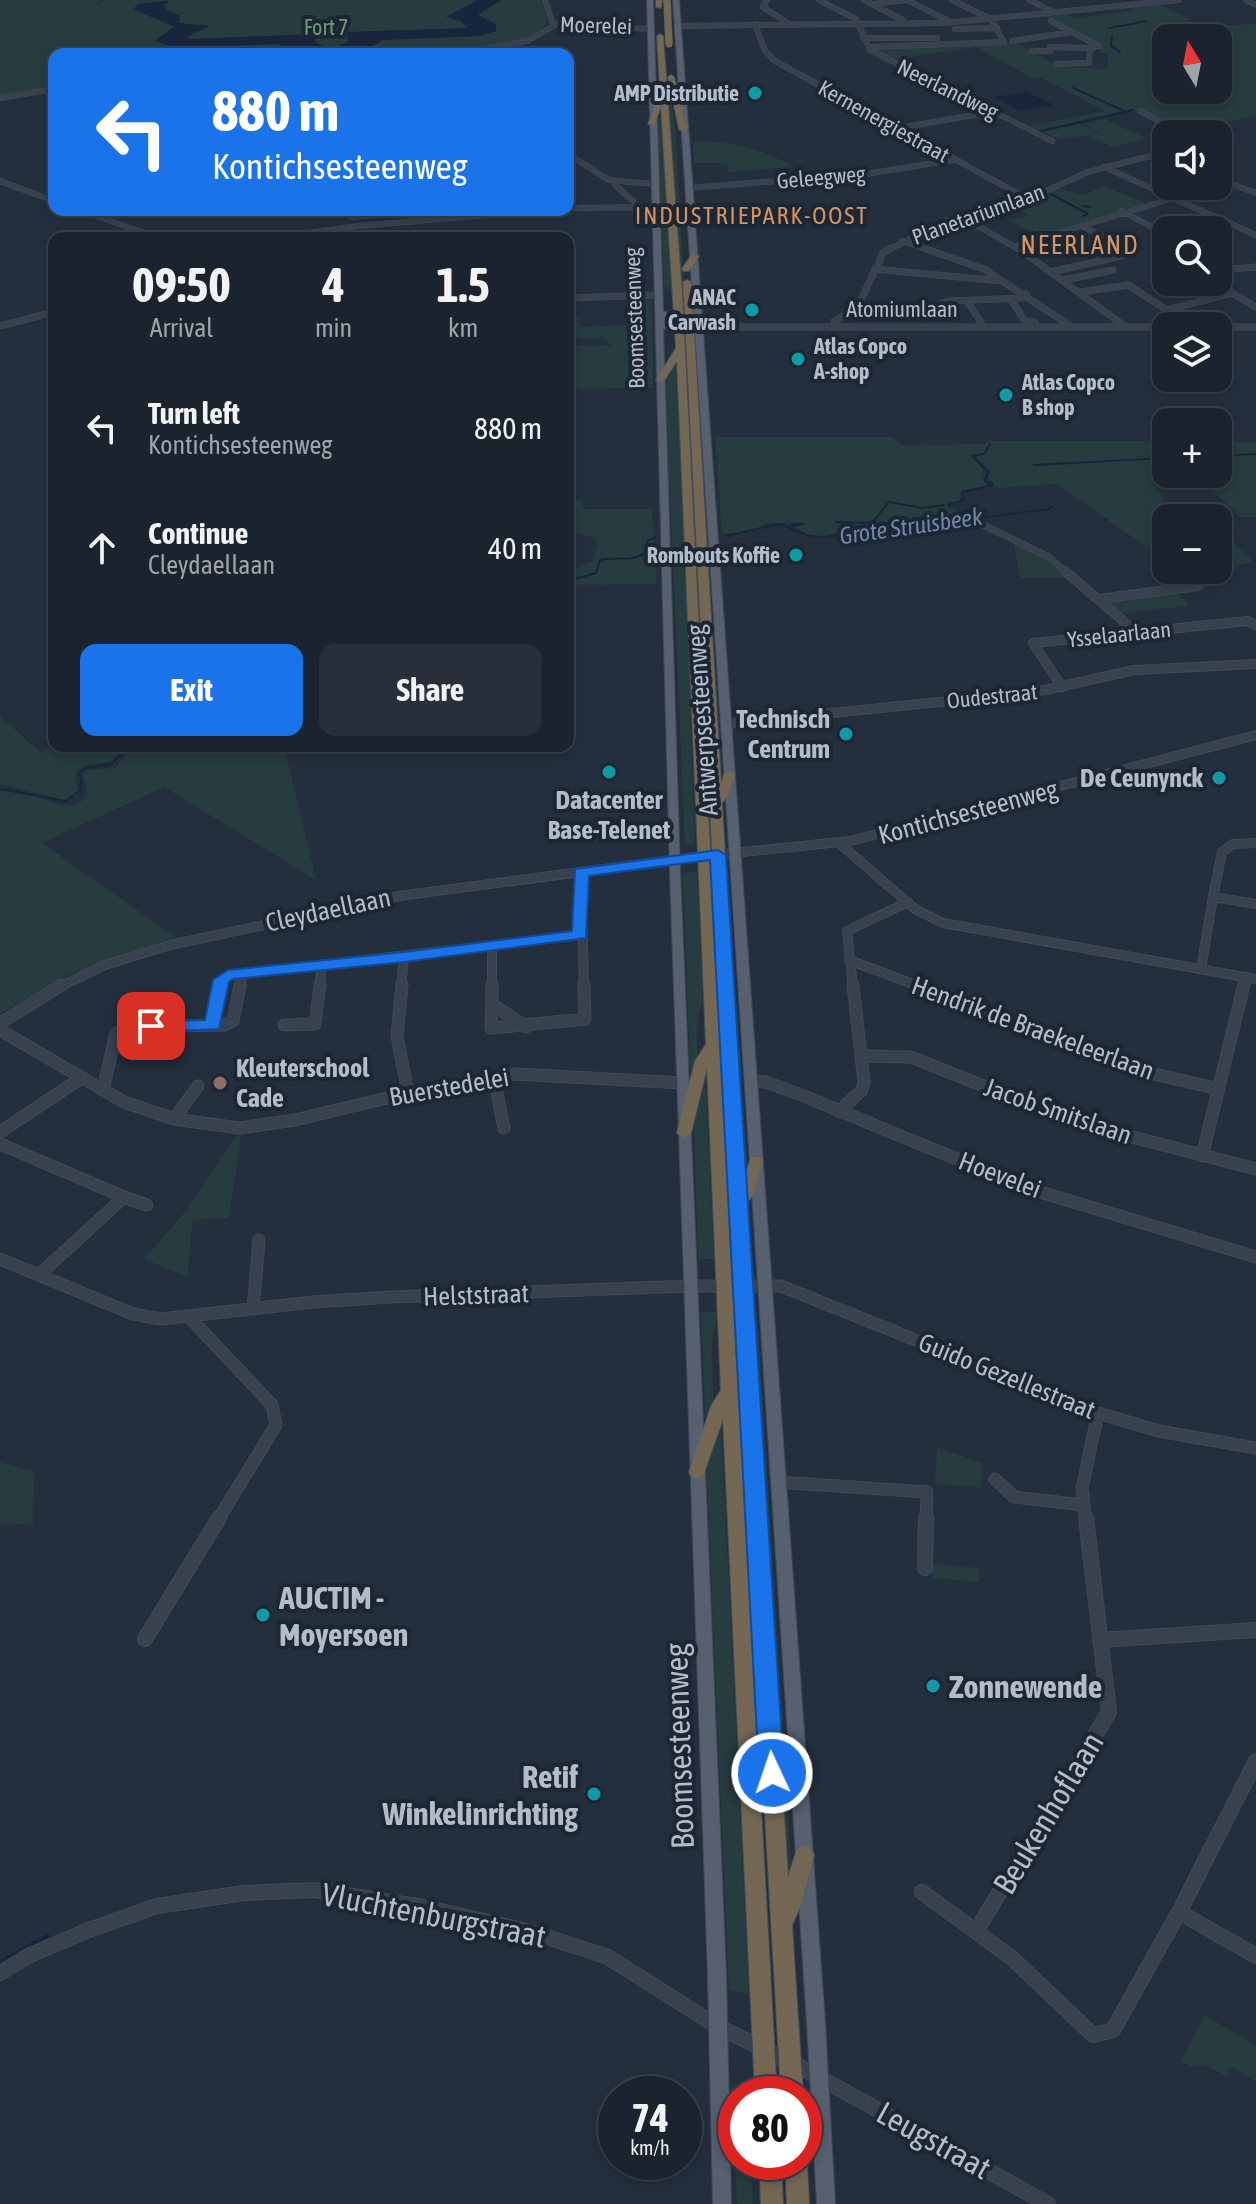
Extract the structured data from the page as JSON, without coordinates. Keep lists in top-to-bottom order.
{
  "streets": {
    "main road": ["Boomsesteenweg", "Antwerpsesteenweg"],
    "street": [
      "Moerelei",
      "Neerlandweg",
      "Kernenergiestraat",
      "Geleegweg",
      "Planetariumlaan",
      "Atomiumlaan",
      "Ysselaarlaan",
      "Oudestraat",
      "Kontichsesteenweg",
      "Cleydaellaan",
      "Hendrik de Braekeleerlaan",
      "Buerstedelei",
      "Jacob Smitslaan",
      "Hoevelei",
      "Helststraat",
      "Guido Gezellestraat",
      "Beukenhoflaan",
      "Vluchtenburgstraat",
      "Leugstraat"
    ]
  },
  "crossings": [
    ["Moerelei", "Boomsesteenweg"],
    ["Kernenergiestraat", "Geleegweg"],
    ["Kernenergiestraat", "Planetariumlaan"],
    ["Atomiumlaan", "Antwerpsesteenweg"],
    ["Boomsesteenweg", "Antwerpsesteenweg"],
    ["Boomsesteenweg", "Helststraat"],
    ["Boomsesteenweg", "Vluchtenburgstraat"],
    ["Ysselaarlaan", "Oudestraat"],
    ["Oudestraat", "Antwerpsesteenweg"],
    ["Antwerpsesteenweg", "Kontichsesteenweg"],
    ["Antwerpsesteenweg", "Cleydaellaan"],
    ["Antwerpsesteenweg", "Buerstedelei"],
    ["Antwerpsesteenweg", "Hoevelei"],
    ["Antwerpsesteenweg", "Helststraat"],
    ["Antwerpsesteenweg", "Guido Gezellestraat"],
    ["Kontichsesteenweg", "Cleydaellaan"],
    ["Helststraat", "Guido Gezellestraat"],
    ["Guido Gezellestraat", "Beukenhoflaan"],
    ["Vluchtenburgstraat", "Leugstraat"]
  ],
  "districts": ["INDUSTRIEPARK-OOST", "NEERLAND"],
  "water": ["Grote Struisbeek"],
  "parks": ["Fort 7"],
  "places": [
    "AMP Distributie",
    "ANAC Carwash",
    "Atlas Copco A-shop",
    "Atlas Copco B shop",
    "Rombouts Koffie",
    "Technisch Centrum",
    "Datacenter Base-Telenet",
    "De Ceunynck",
    "Kleuterschool Cade",
    "AUCTIM - Moyersoen",
    "Zonnewende",
    "Retif Winkelinrichting"
  ],
  "north": "top",
  "page": {
    "map_buttons": ["+", "−"],
    "turn": ["880 m", "Kontichsesteenweg"],
    "eta": [
      "09:50",
      "Arrival",
      "4",
      "min",
      "1.5",
      "km"
    ],
    "list": [
      {
        "name": "Turn left",
        "note": "Kontichsesteenweg",
        "value": "880 m"
      },
      {
        "name": "Continue",
        "note": "Cleydaellaan",
        "value": "40 m"
      }
    ],
    "buttons": ["Exit", "Share"],
    "speed": "74 km/h",
    "limit": "80"
  }
}
